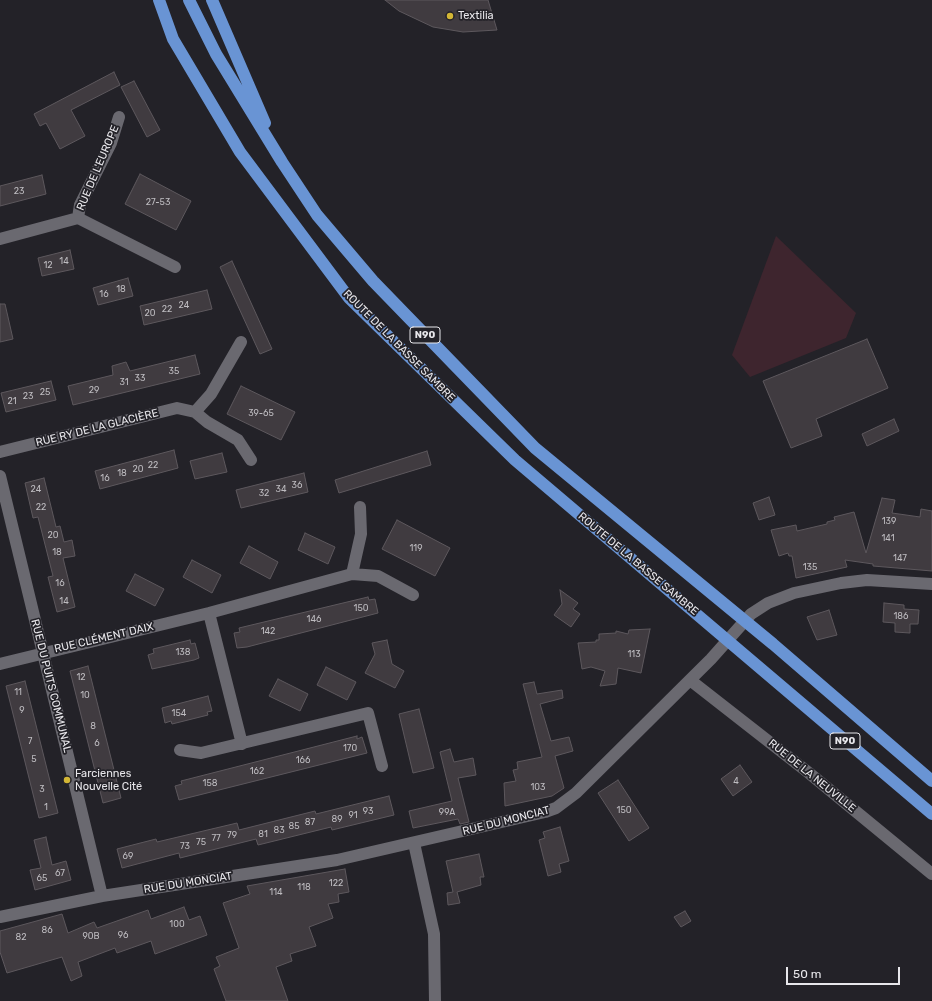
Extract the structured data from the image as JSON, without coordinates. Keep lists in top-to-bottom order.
{
  "streets": {
    "highway": ["N90", "ROUTE DE LA BASSE SAMBRE"],
    "street": [
      "RUE DE L'EUROPE",
      "RUE RY DE LA GLACIÈRE",
      "RUE CLÉMENT DAIX",
      "RUE DU PUITS COMMUNAL",
      "RUE DE LA NEUVILLE",
      "RUE DU MONCIAT"
    ]
  },
  "crossings": [
    ["RUE CLÉMENT DAIX", "RUE DU PUITS COMMUNAL"],
    ["RUE DU PUITS COMMUNAL", "RUE DU MONCIAT"],
    ["RUE DE LA NEUVILLE", "RUE DU MONCIAT"]
  ],
  "places": ["Textilia", "Farciennes Nouvelle Cité"],
  "house_numbers": [
    "23",
    "27-53",
    "14",
    "12",
    "18",
    "16",
    "24",
    "22",
    "20",
    "35",
    "33",
    "31",
    "29",
    "25",
    "23",
    "21",
    "39-65",
    "22",
    "20",
    "18",
    "16",
    "36",
    "24",
    "34",
    "32",
    "22",
    "139",
    "20",
    "141",
    "119",
    "18",
    "147",
    "135",
    "16",
    "14",
    "150",
    "186",
    "146",
    "142",
    "138",
    "113",
    "12",
    "11",
    "10",
    "9",
    "154",
    "8",
    "7",
    "6",
    "170",
    "5",
    "166",
    "162",
    "4",
    "158",
    "103",
    "3",
    "1",
    "150",
    "93",
    "99A",
    "91",
    "89",
    "87",
    "85",
    "83",
    "81",
    "79",
    "77",
    "75",
    "73",
    "69",
    "67",
    "65",
    "122",
    "118",
    "114",
    "100",
    "86",
    "96",
    "90B",
    "82"
  ],
  "scale_bar": "50 m"
}
